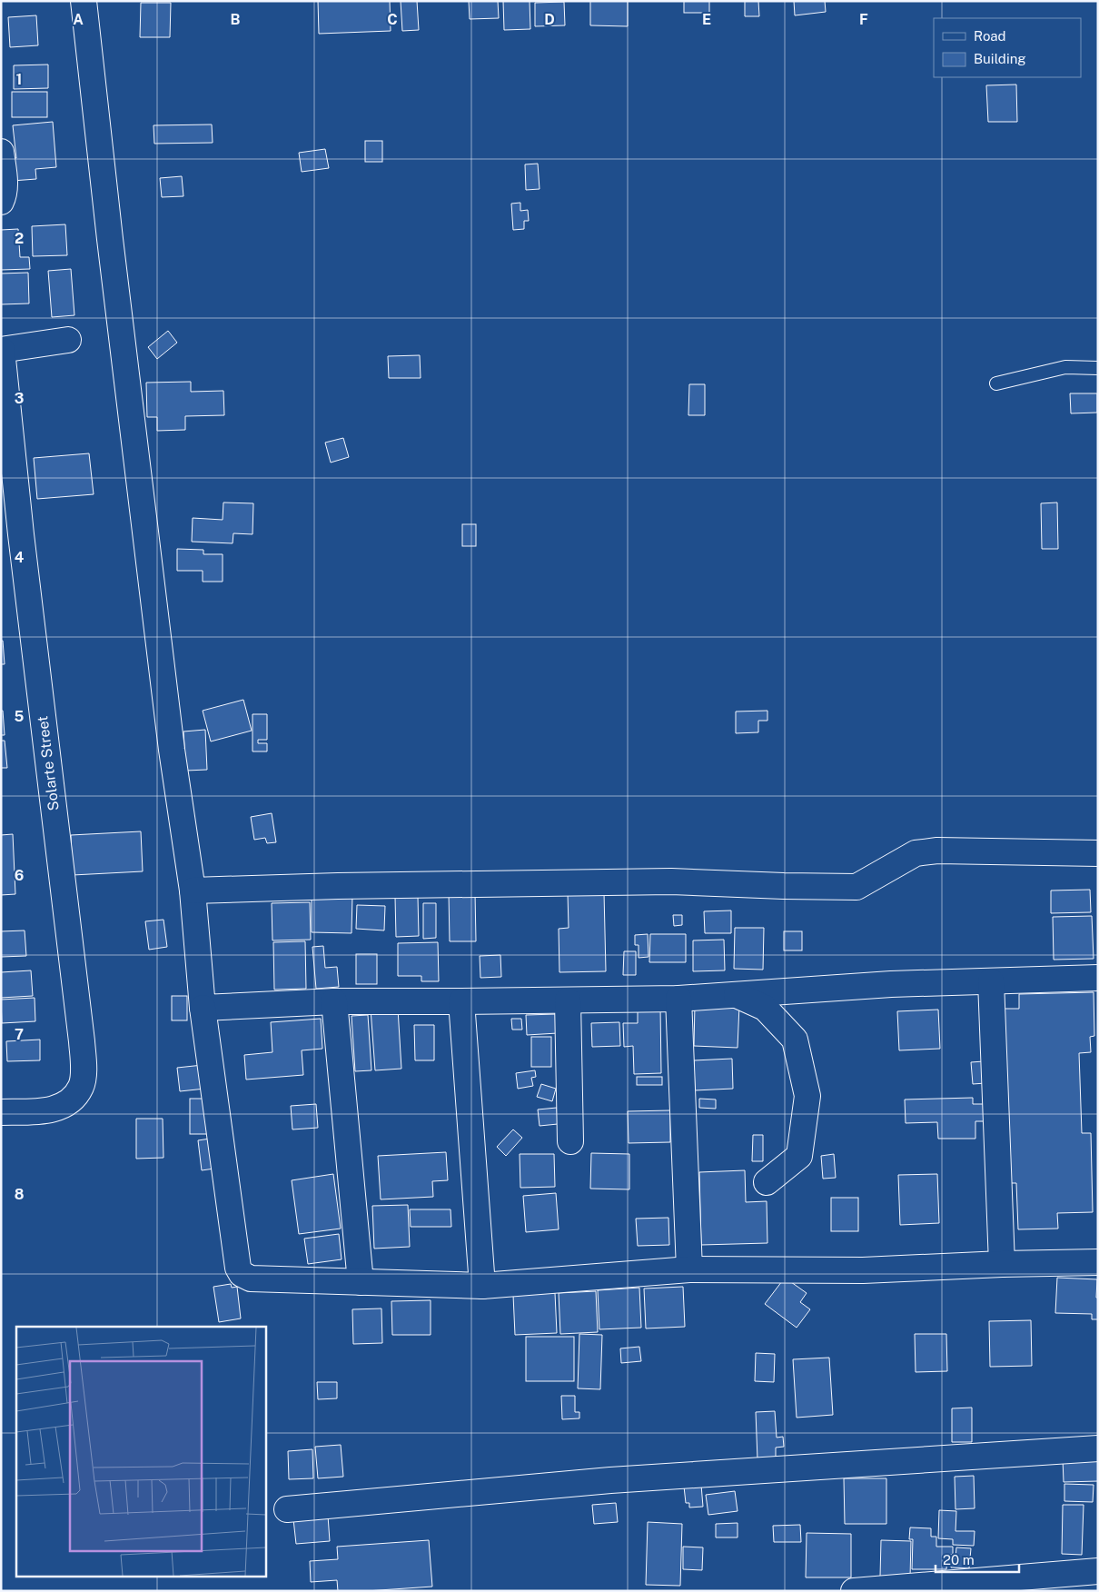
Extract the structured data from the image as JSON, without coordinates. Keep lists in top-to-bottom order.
{
  "streets": {
    "street": ["Solarte Street"]
  },
  "legend": ["Road", "Building"],
  "scale_bar": "20 m",
  "grid": {
    "columns": [
      "A",
      "B",
      "C",
      "D",
      "E",
      "F"
    ],
    "rows": [
      "1",
      "2",
      "3",
      "4",
      "5",
      "6",
      "7",
      "8"
    ]
  }
}
